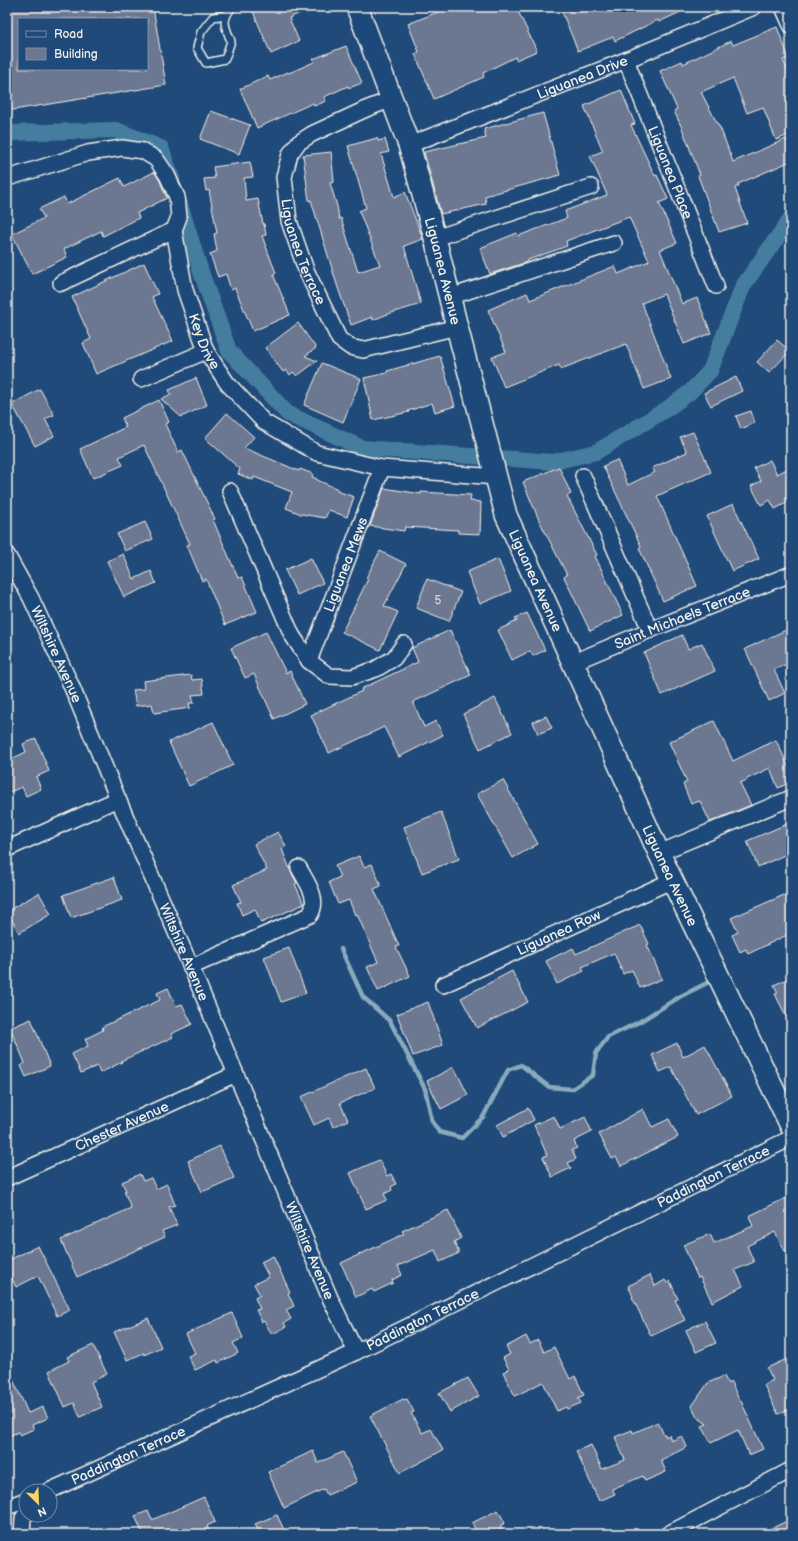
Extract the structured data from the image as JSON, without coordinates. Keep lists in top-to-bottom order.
{
  "streets": {
    "main road": ["Liguanea Avenue"],
    "street": [
      "Liguanea Drive",
      "Liguanea Place",
      "Liguanea Terrace",
      "Key Drive",
      "Liguanea Mews",
      "Saint Michaels Terrace",
      "Wiltshire Avenue",
      "Liguanea Row",
      "Chester Avenue",
      "Paddington Terrace"
    ]
  },
  "crossings": [
    ["Liguanea Drive", "Liguanea Place"],
    ["Liguanea Drive", "Liguanea Avenue"],
    ["Liguanea Terrace", "Liguanea Avenue"],
    ["Liguanea Avenue", "Key Drive"],
    ["Liguanea Avenue", "Saint Michaels Terrace"],
    ["Liguanea Avenue", "Liguanea Row"],
    ["Key Drive", "Liguanea Mews"],
    ["Wiltshire Avenue", "Chester Avenue"],
    ["Wiltshire Avenue", "Paddington Terrace"]
  ],
  "house_numbers": ["5"],
  "legend": ["Road", "Building"],
  "north": "bottom right"
}
